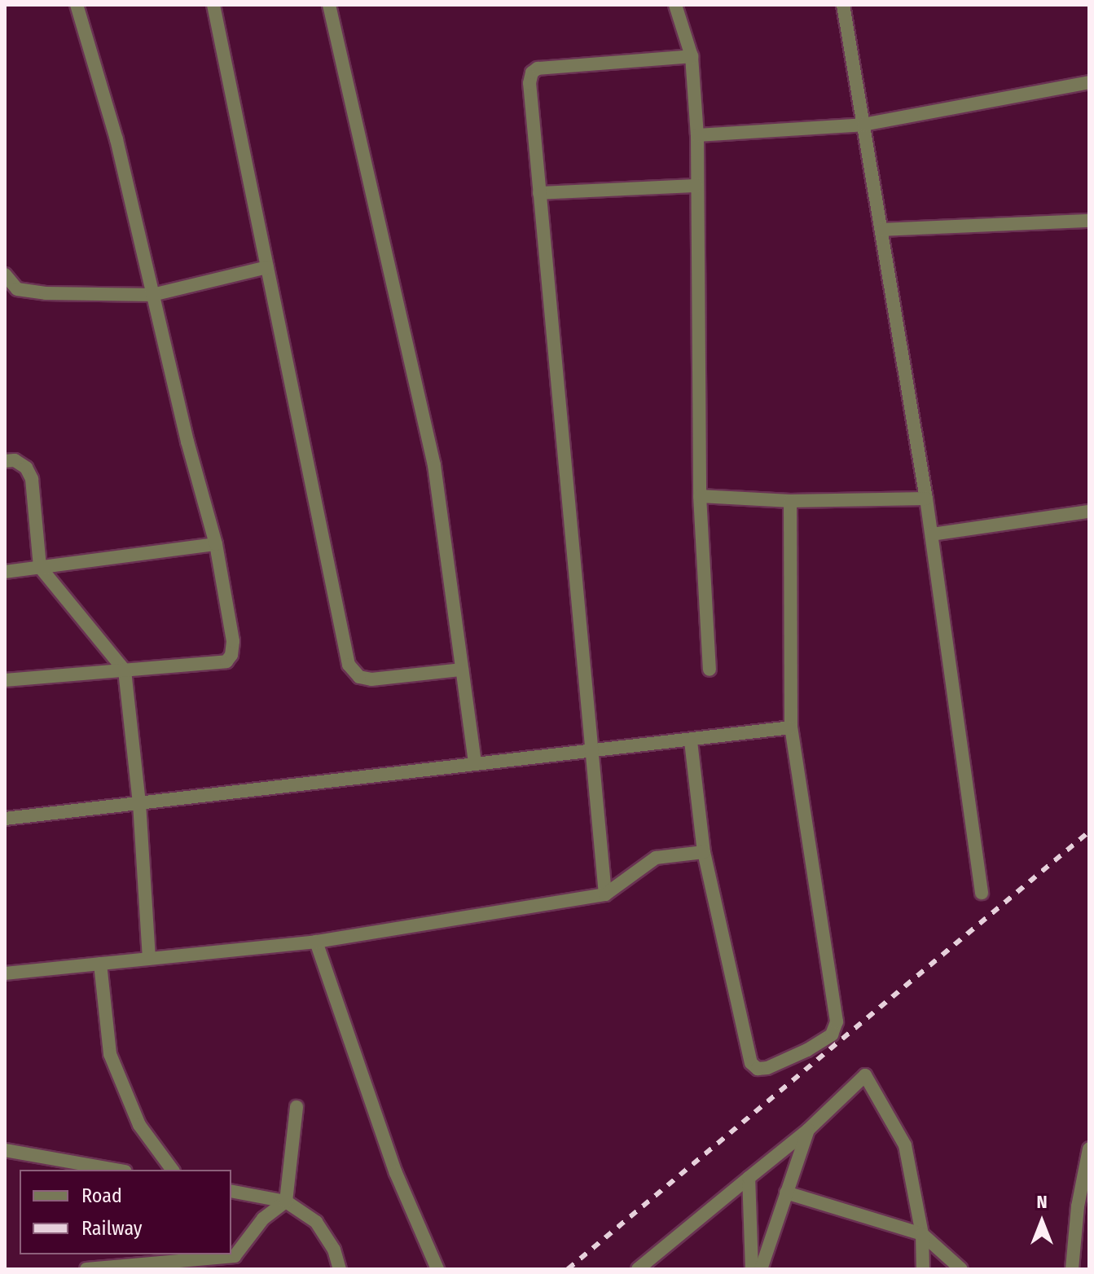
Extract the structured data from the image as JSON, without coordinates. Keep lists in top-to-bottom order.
{
  "legend": ["Road", "Railway"],
  "north": "top"
}
